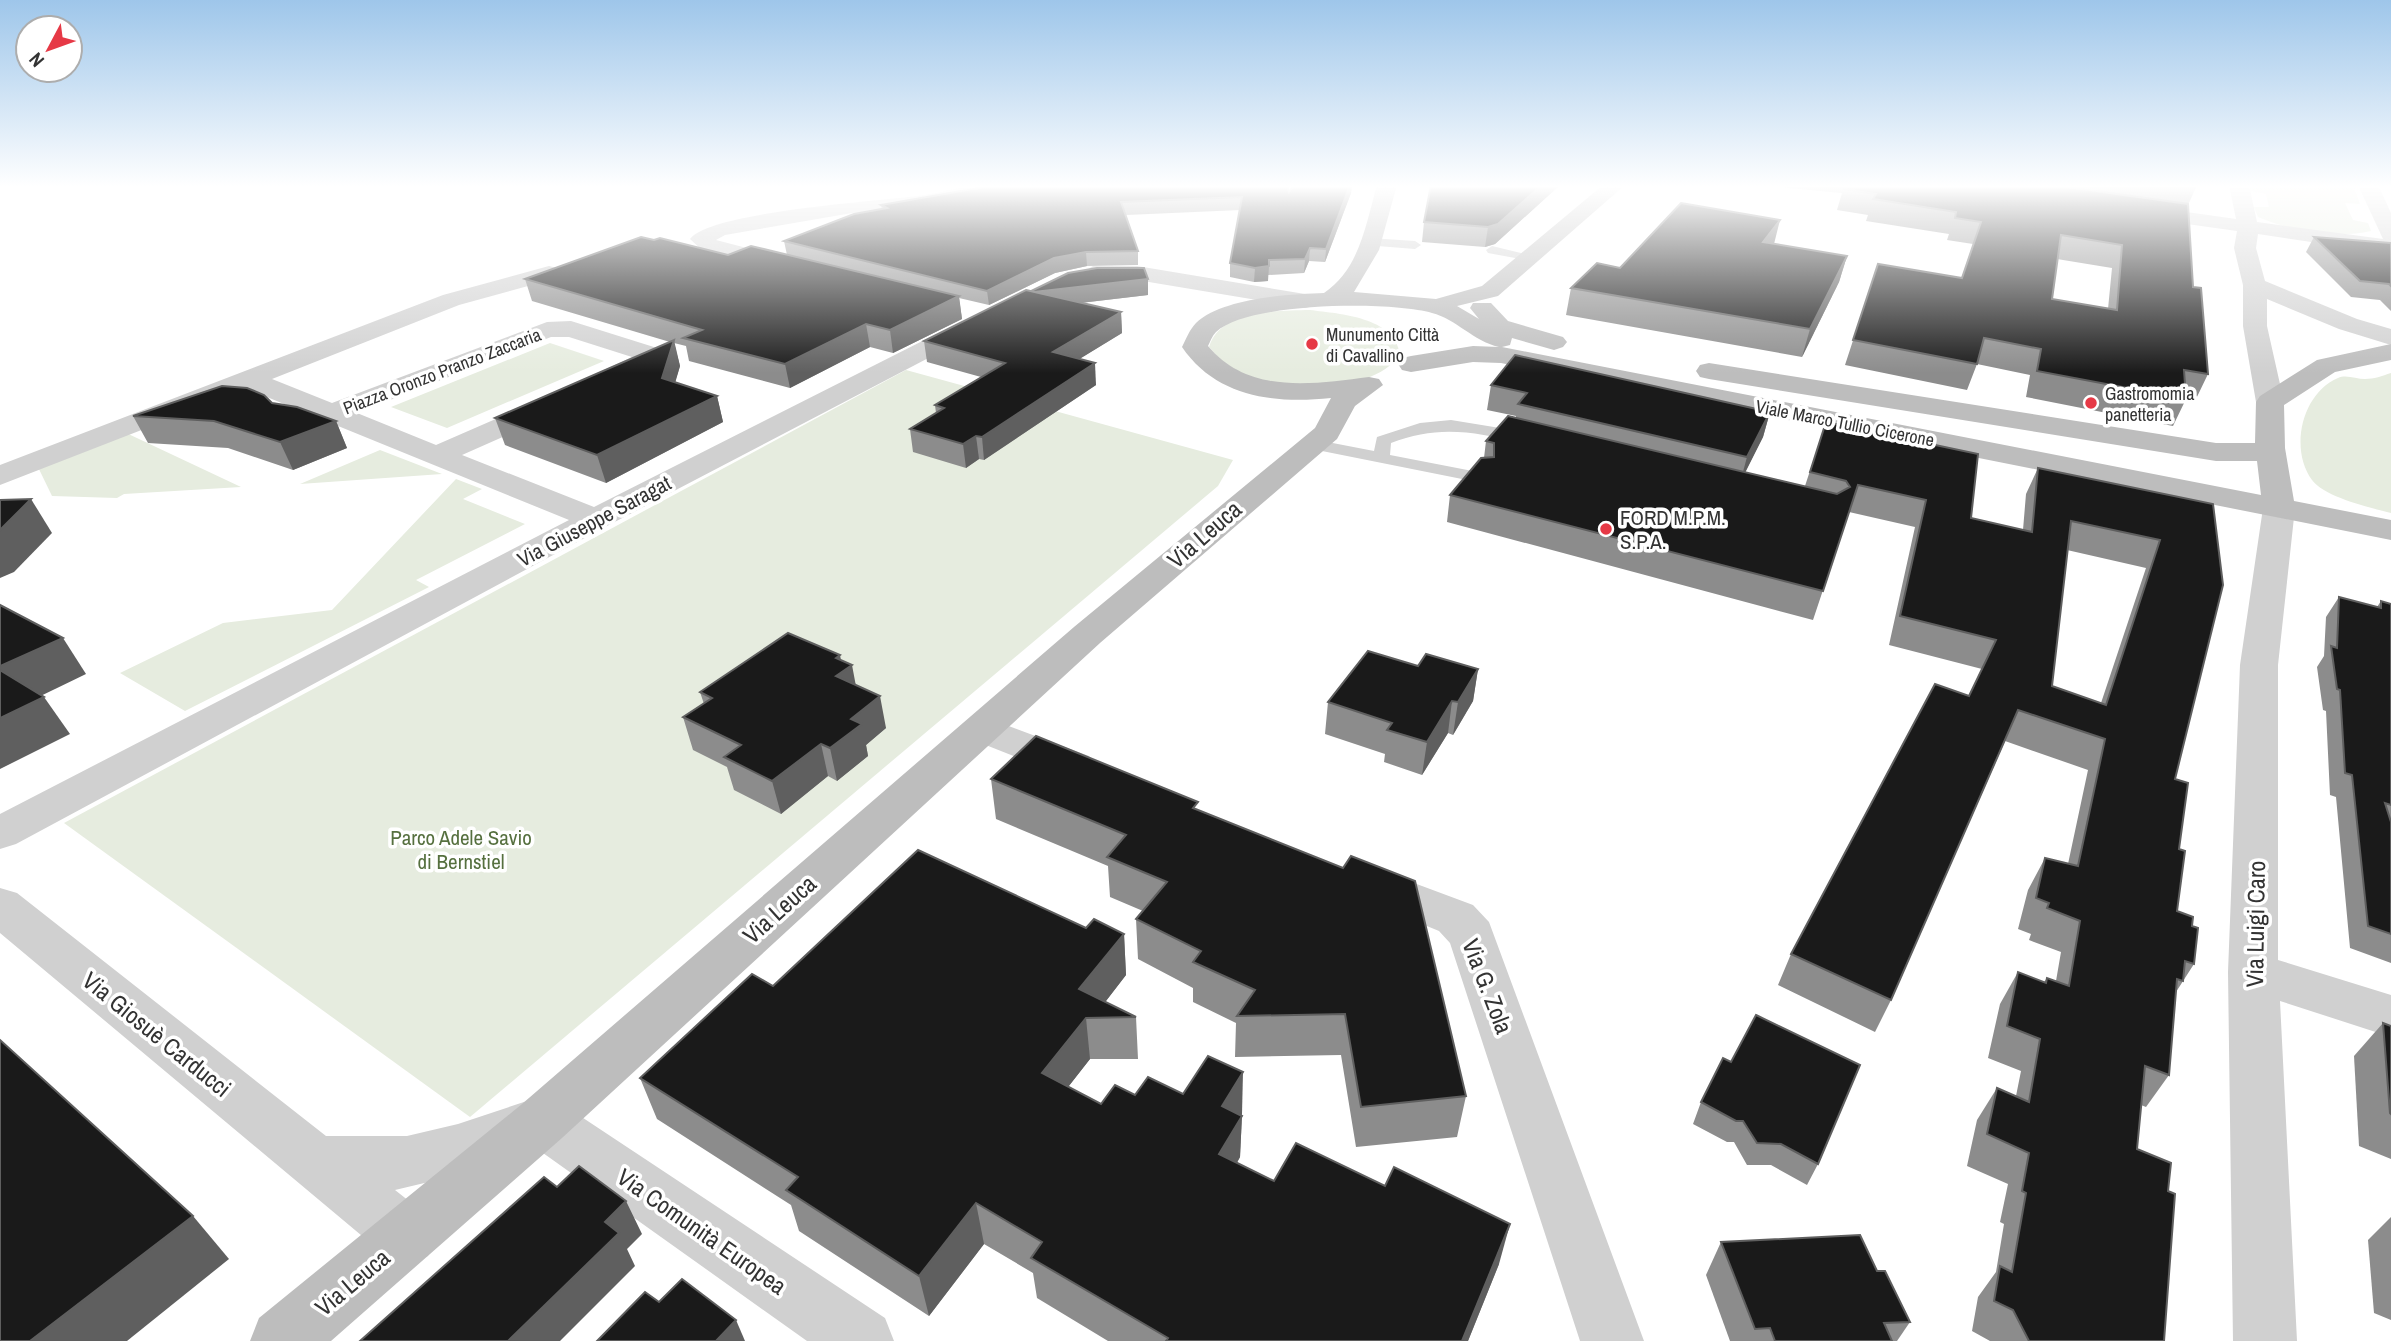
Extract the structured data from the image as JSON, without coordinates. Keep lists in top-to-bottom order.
{
  "streets": {
    "main road": ["Viale Marco Tullio Cicerone", "Via Leuca"],
    "street": [
      "Piazza Oronzo Pranzo Zaccaria",
      "Via Giuseppe Saragat",
      "Via Luigi Caro",
      "Via G. Zola",
      "Via Giosuè Carducci",
      "Via Comunità Europea"
    ]
  },
  "crossings": [
    ["Piazza Oronzo Pranzo Zaccaria", "Via Giuseppe Saragat"],
    ["Viale Marco Tullio Cicerone", "Via Luigi Caro"],
    ["Via Leuca", "Via Giosuè Carducci"],
    ["Via Leuca", "Via Comunità Europea"]
  ],
  "parks": ["Parco Adele Savio di Bernstiel"],
  "places": ["Munumento Città di Cavallino", "Gastromomia panetteria", "FORD M.P.M. S.P.A."],
  "north": "bottom left"
}
